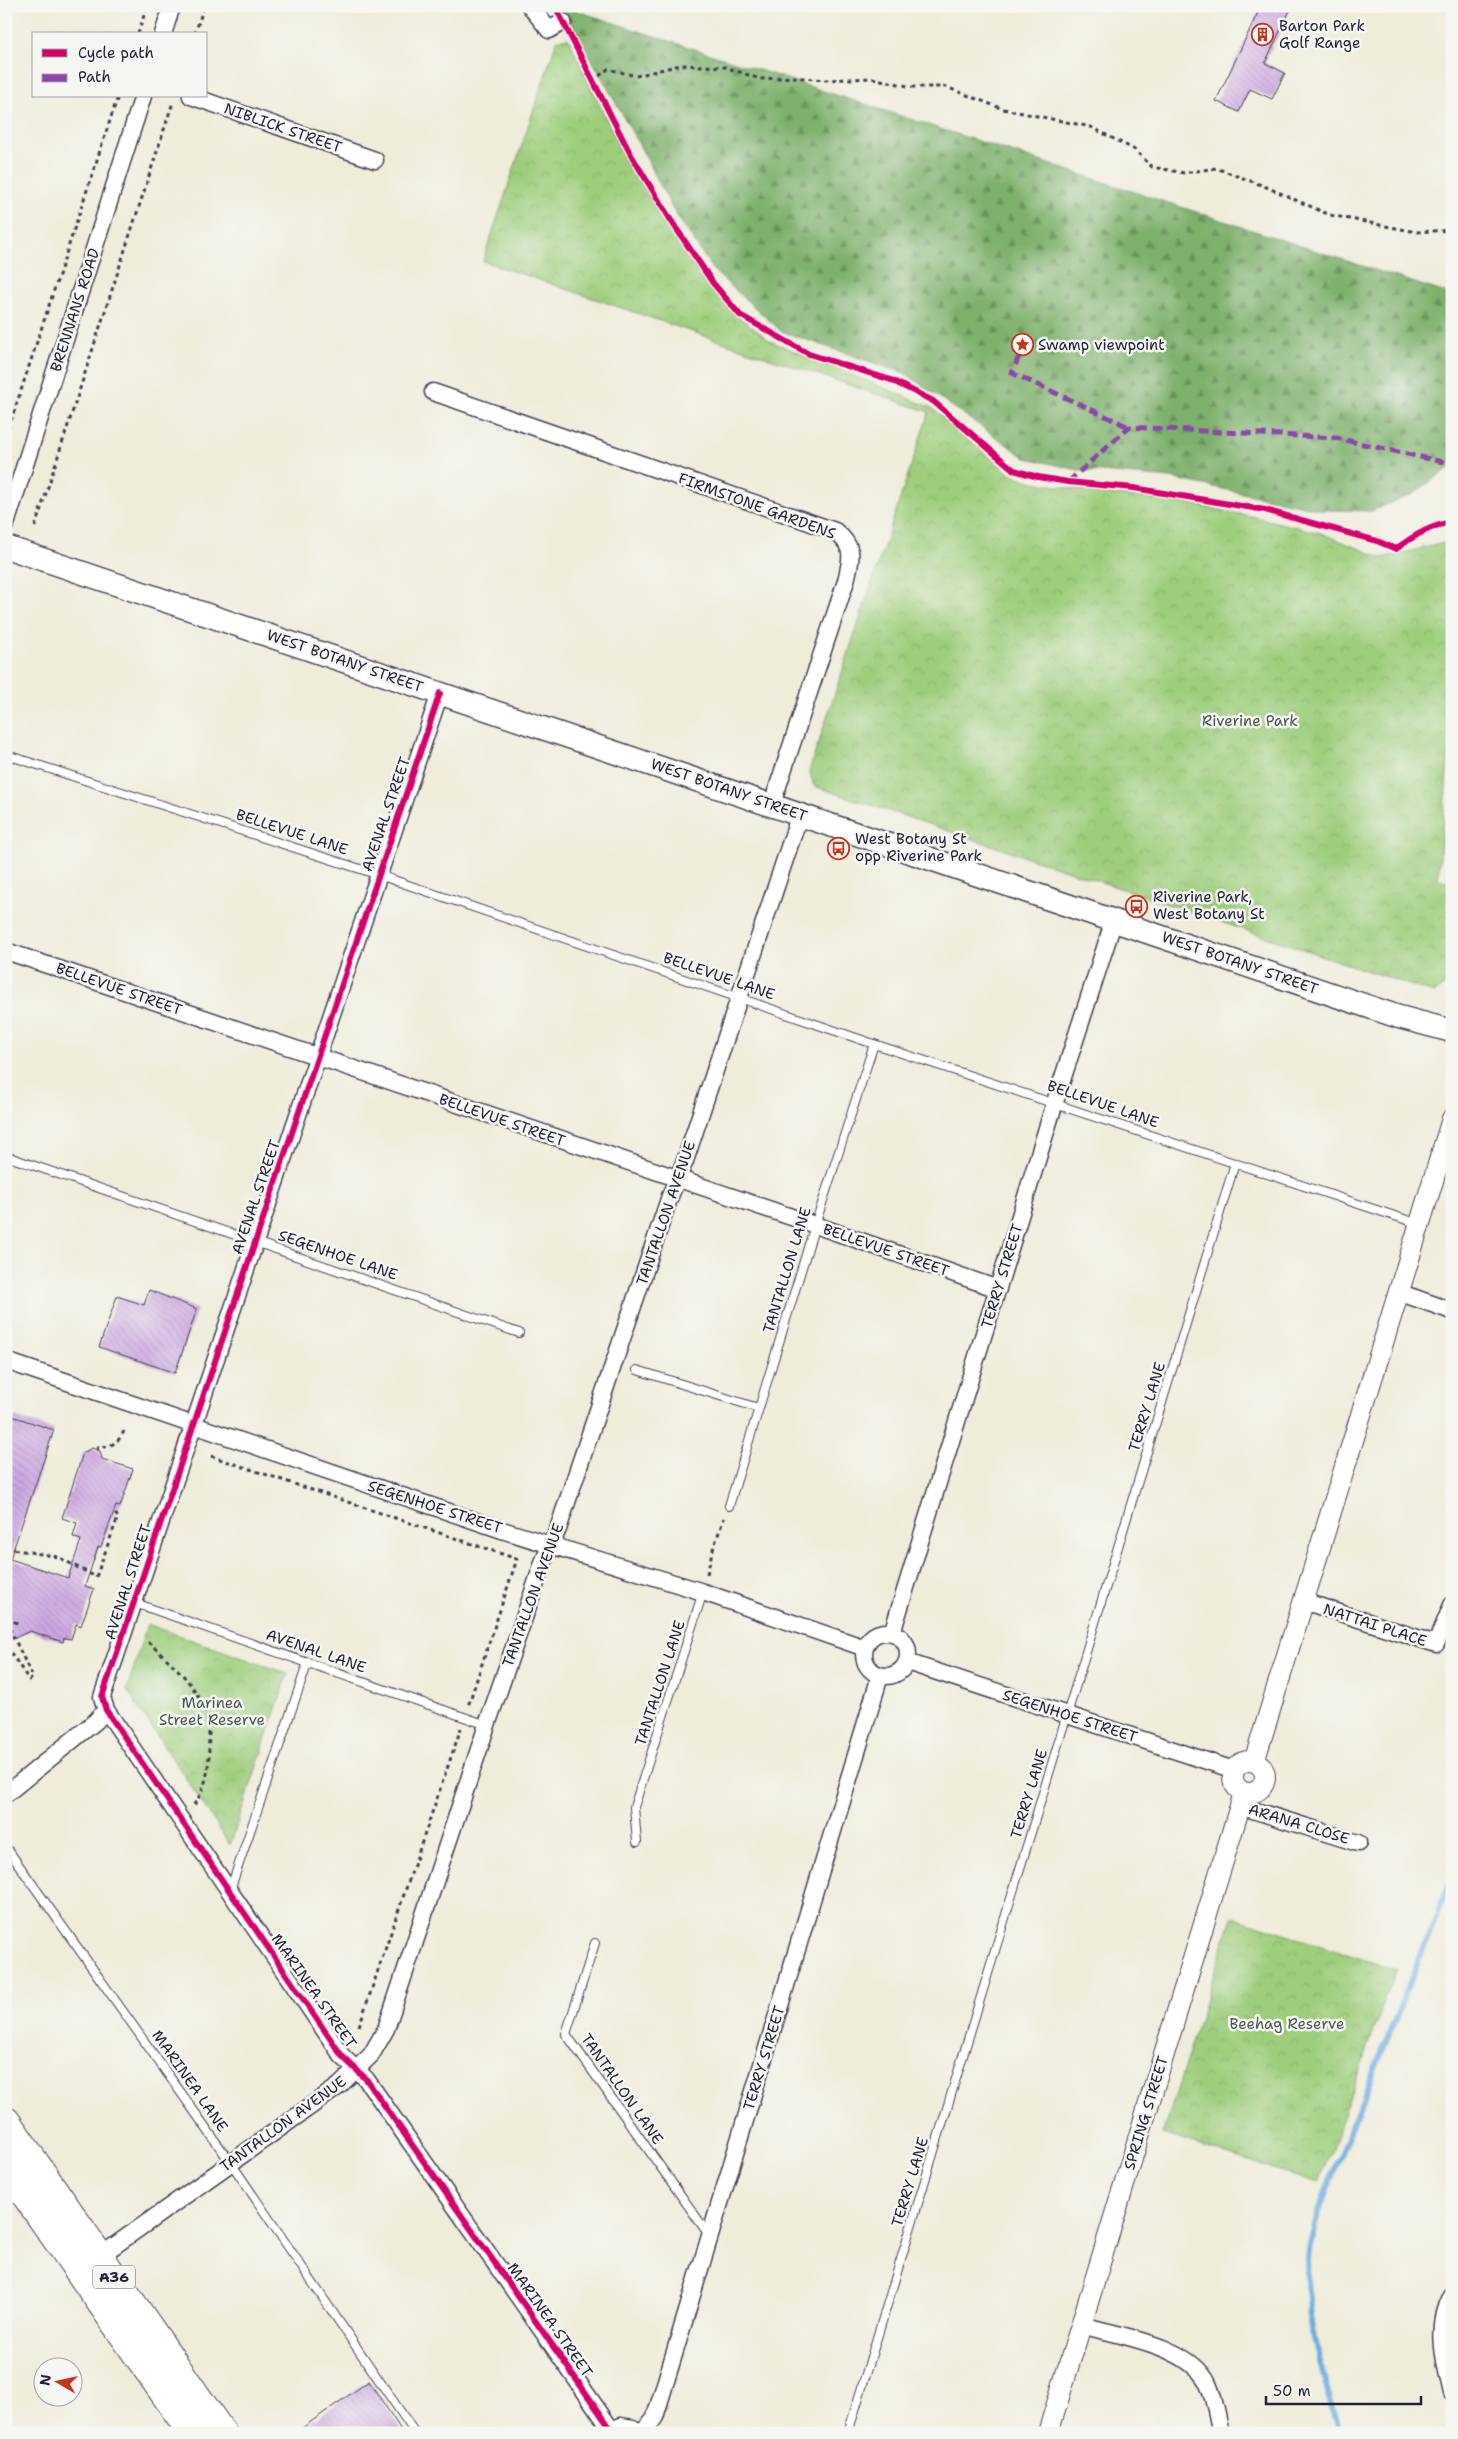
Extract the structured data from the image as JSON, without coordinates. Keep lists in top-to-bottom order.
{
  "streets": {
    "highway": ["A36"],
    "main road": ["WEST BOTANY STREET"],
    "street": [
      "NIBLICK STREET",
      "BRENNANS ROAD",
      "FIRMSTONE GARDENS",
      "AVENAL STREET",
      "BELLEVUE STREET",
      "TANTALLON AVENUE",
      "TERRY STREET",
      "SEGENHOE STREET",
      "NATTAI PLACE",
      "ARANA CLOSE",
      "MARINEA STREET",
      "SPRING STREET"
    ],
    "lane": [
      "BELLEVUE LANE",
      "SEGENHOE LANE",
      "TANTALLON LANE",
      "TERRY LANE",
      "AVENAL LANE",
      "MARINEA LANE"
    ]
  },
  "crossings": [
    ["FIRMSTONE GARDENS", "WEST BOTANY STREET"],
    ["WEST BOTANY STREET", "AVENAL STREET"],
    ["WEST BOTANY STREET", "TANTALLON AVENUE"],
    ["WEST BOTANY STREET", "TERRY STREET"],
    ["AVENAL STREET", "BELLEVUE LANE"],
    ["AVENAL STREET", "BELLEVUE STREET"],
    ["AVENAL STREET", "SEGENHOE LANE"],
    ["AVENAL STREET", "SEGENHOE STREET"],
    ["AVENAL STREET", "AVENAL LANE"],
    ["AVENAL STREET", "MARINEA STREET"],
    ["BELLEVUE LANE", "TANTALLON AVENUE"],
    ["BELLEVUE LANE", "TANTALLON LANE"],
    ["BELLEVUE LANE", "TERRY STREET"],
    ["BELLEVUE LANE", "TERRY LANE"],
    ["BELLEVUE STREET", "TANTALLON AVENUE"],
    ["BELLEVUE STREET", "TANTALLON LANE"],
    ["BELLEVUE STREET", "TERRY STREET"],
    ["TANTALLON AVENUE", "SEGENHOE STREET"],
    ["TANTALLON AVENUE", "AVENAL LANE"],
    ["TANTALLON AVENUE", "MARINEA STREET"],
    ["TANTALLON AVENUE", "MARINEA LANE"],
    ["TANTALLON AVENUE", "A36"],
    ["TANTALLON LANE", "TERRY STREET"],
    ["TANTALLON LANE", "SEGENHOE STREET"],
    ["TERRY STREET", "SEGENHOE STREET"],
    ["TERRY LANE", "SEGENHOE STREET"],
    ["SEGENHOE STREET", "ARANA CLOSE"],
    ["SEGENHOE STREET", "SPRING STREET"],
    ["ARANA CLOSE", "SPRING STREET"]
  ],
  "parks": ["Riverine Park", "Marinea Street Reserve", "Beehag Reserve"],
  "places": {
    "building": ["Barton Park Golf Range"],
    "place": ["Swamp viewpoint"],
    "bus stop": ["West Botany St opp Riverine Park", "Riverine Park, West Botany St"]
  },
  "legend": ["Cycle path", "Path"],
  "scale_bar": "50 m",
  "north": "left"
}
